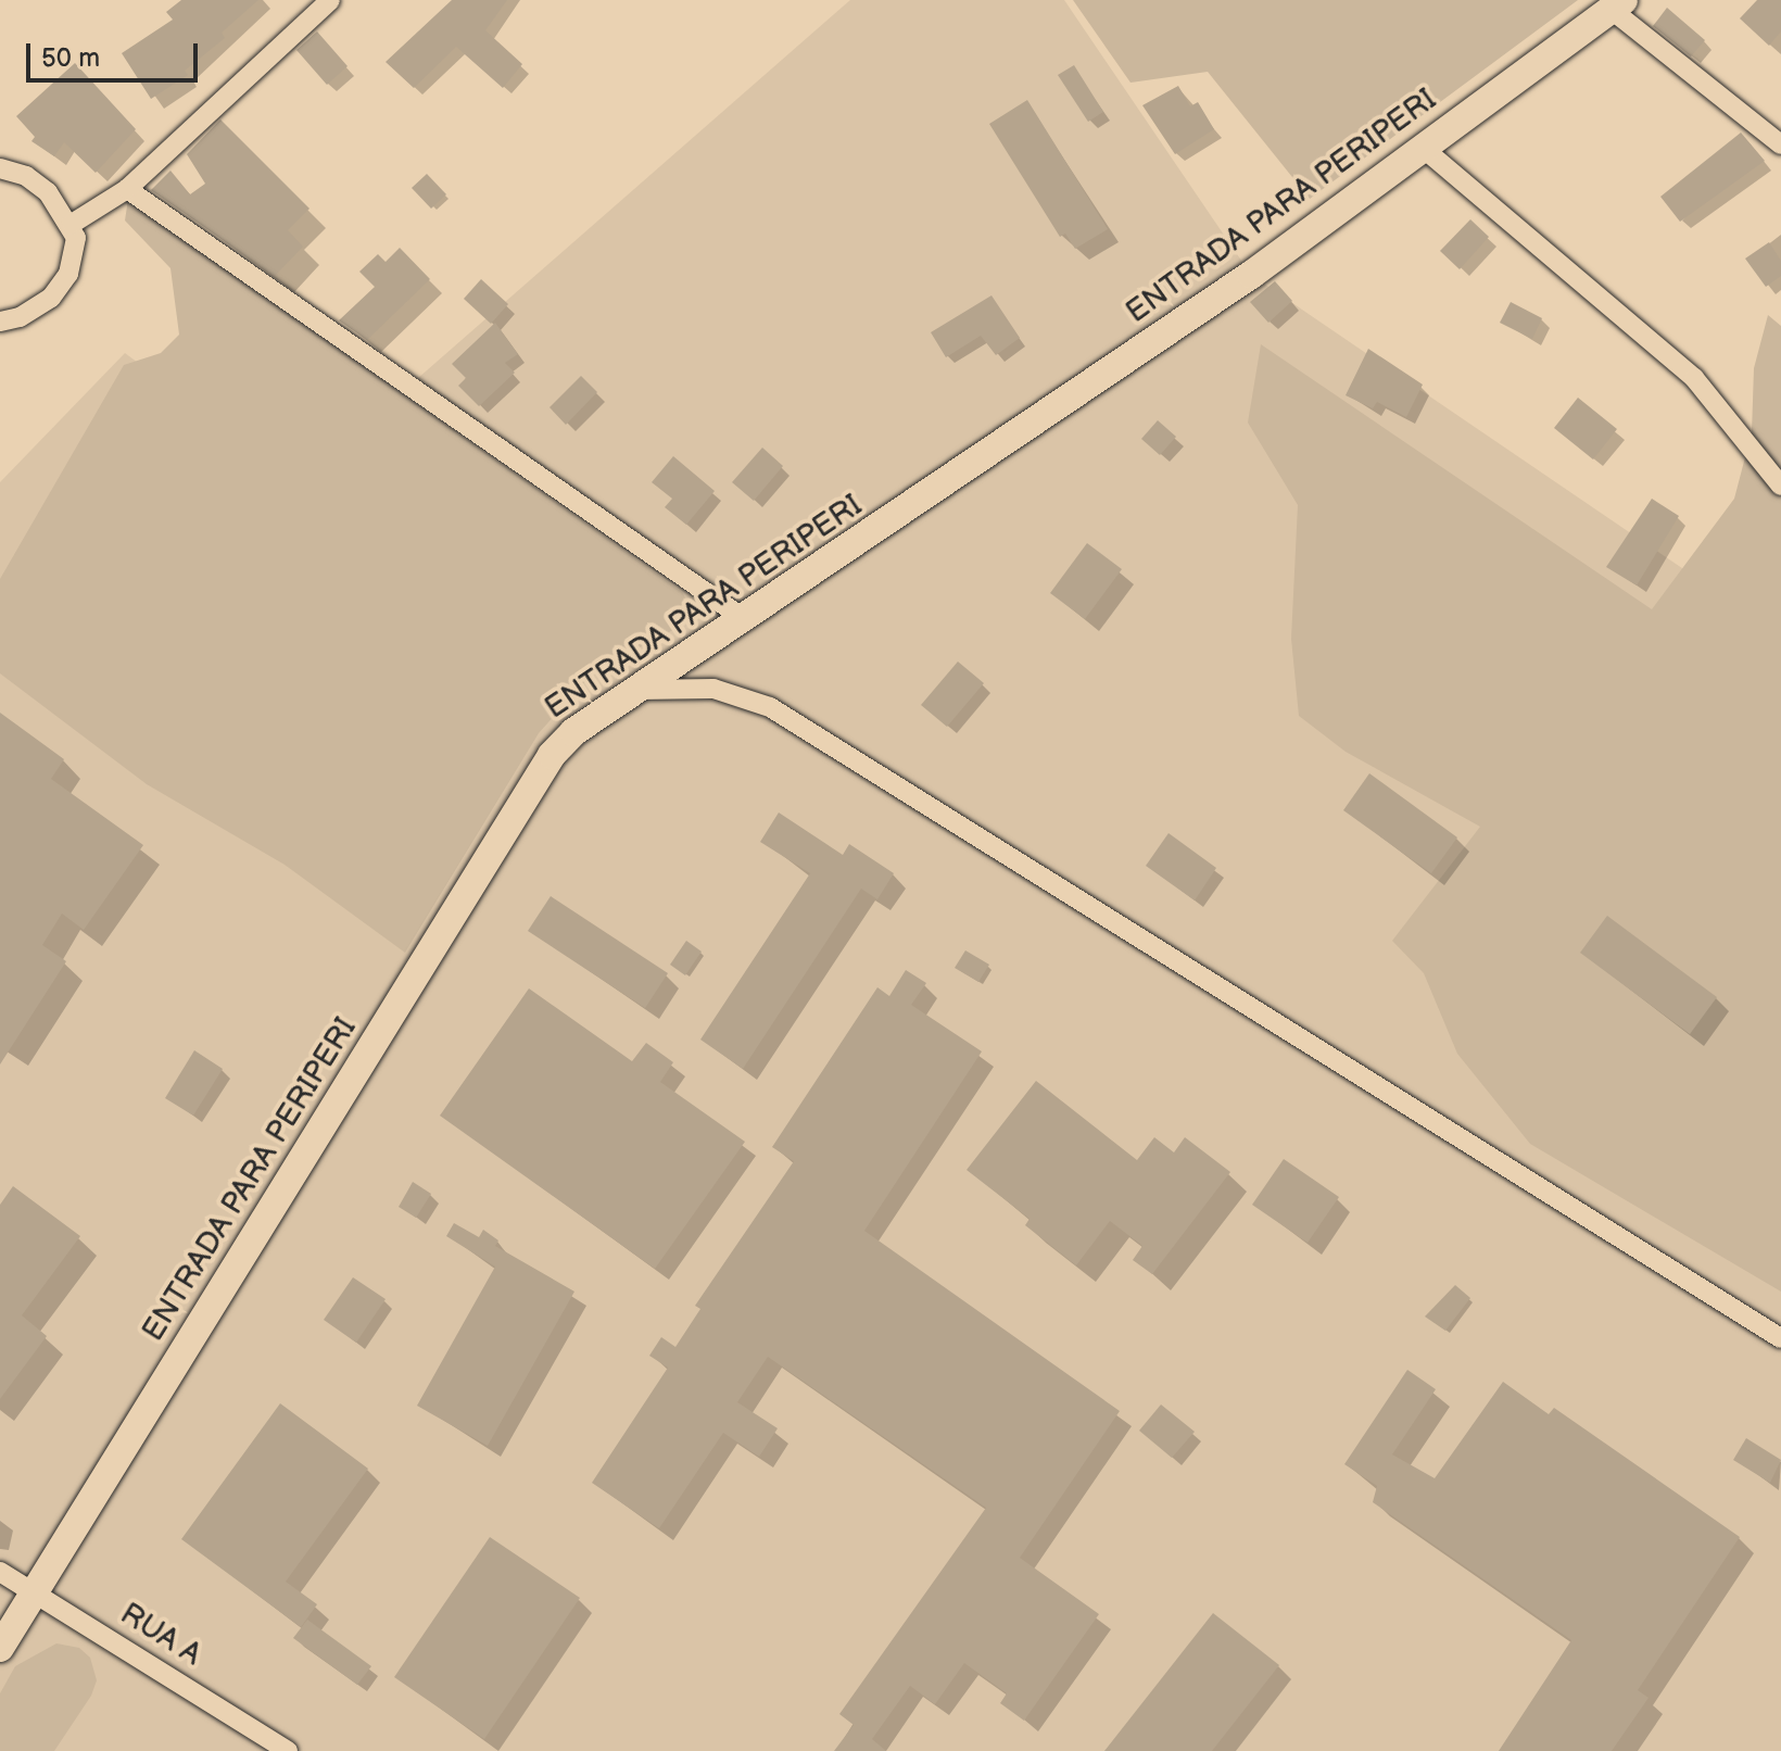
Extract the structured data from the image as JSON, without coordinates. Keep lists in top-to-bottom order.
{
  "streets": {
    "main road": ["ENTRADA PARA PERIPERI"],
    "street": ["RUA A"]
  },
  "crossings": [
    ["ENTRADA PARA PERIPERI", "RUA A"]
  ],
  "scale_bar": "50 m"
}
